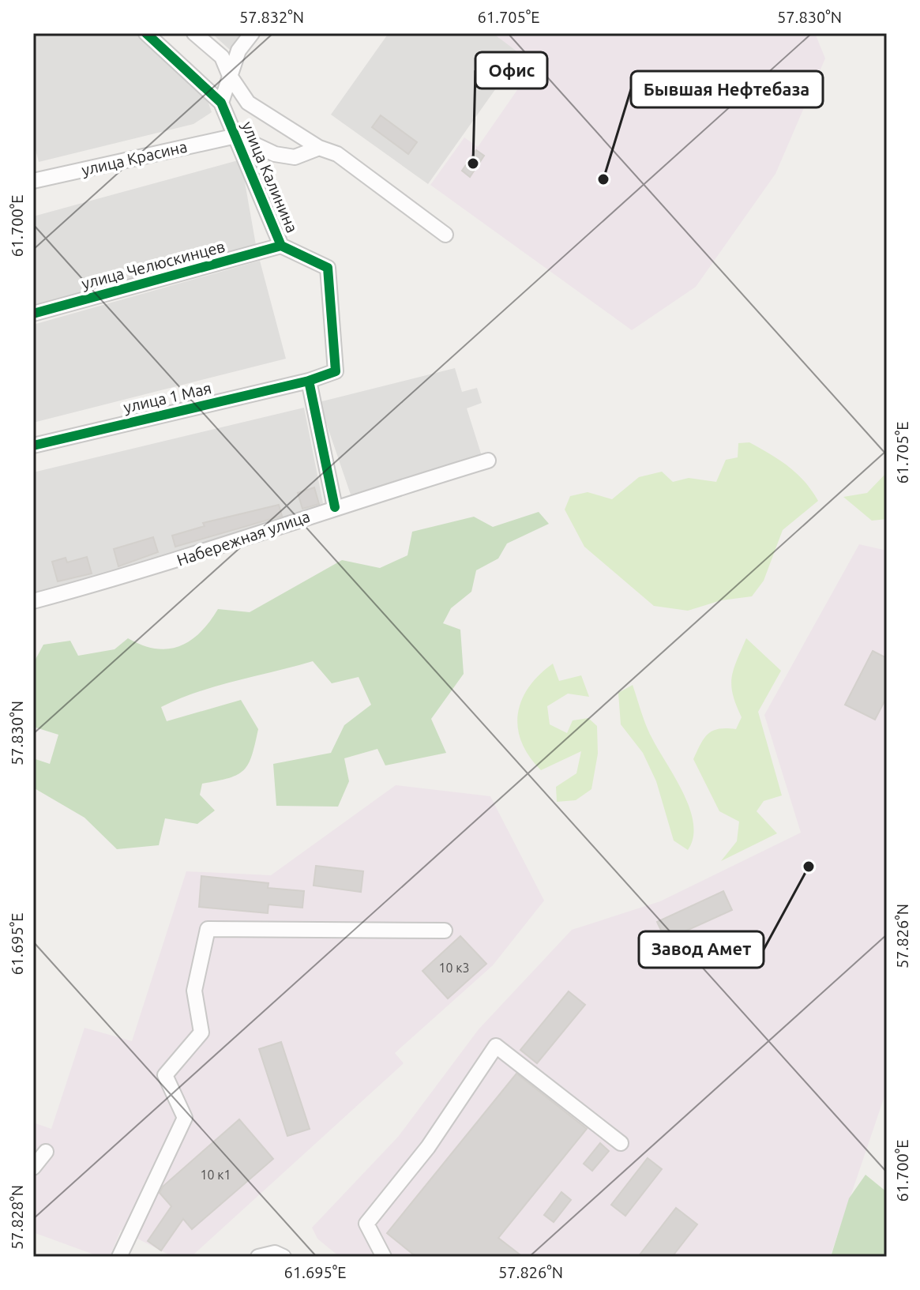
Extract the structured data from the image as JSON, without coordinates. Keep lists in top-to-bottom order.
{
  "streets": {
    "street": [
      "улица Красина",
      "улица Калинина",
      "улица Челюскинцев",
      "улица 1 Мая",
      "Набережная улица"
    ]
  },
  "crossings": [
    ["улица Красина", "улица Калинина"],
    ["улица Калинина", "улица Челюскинцев"],
    ["улица Калинина", "улица 1 Мая"]
  ],
  "places": ["Офис", "Бывшая Нефтебаза", "Завод Амет"],
  "house_numbers": ["10 к3", "10 к1"],
  "coordinates": [
    "57.832°N",
    "61.705°E",
    "57.830°N",
    "61.700°E",
    "57.826°N",
    "61.695°E",
    "57.828°N"
  ]
}
